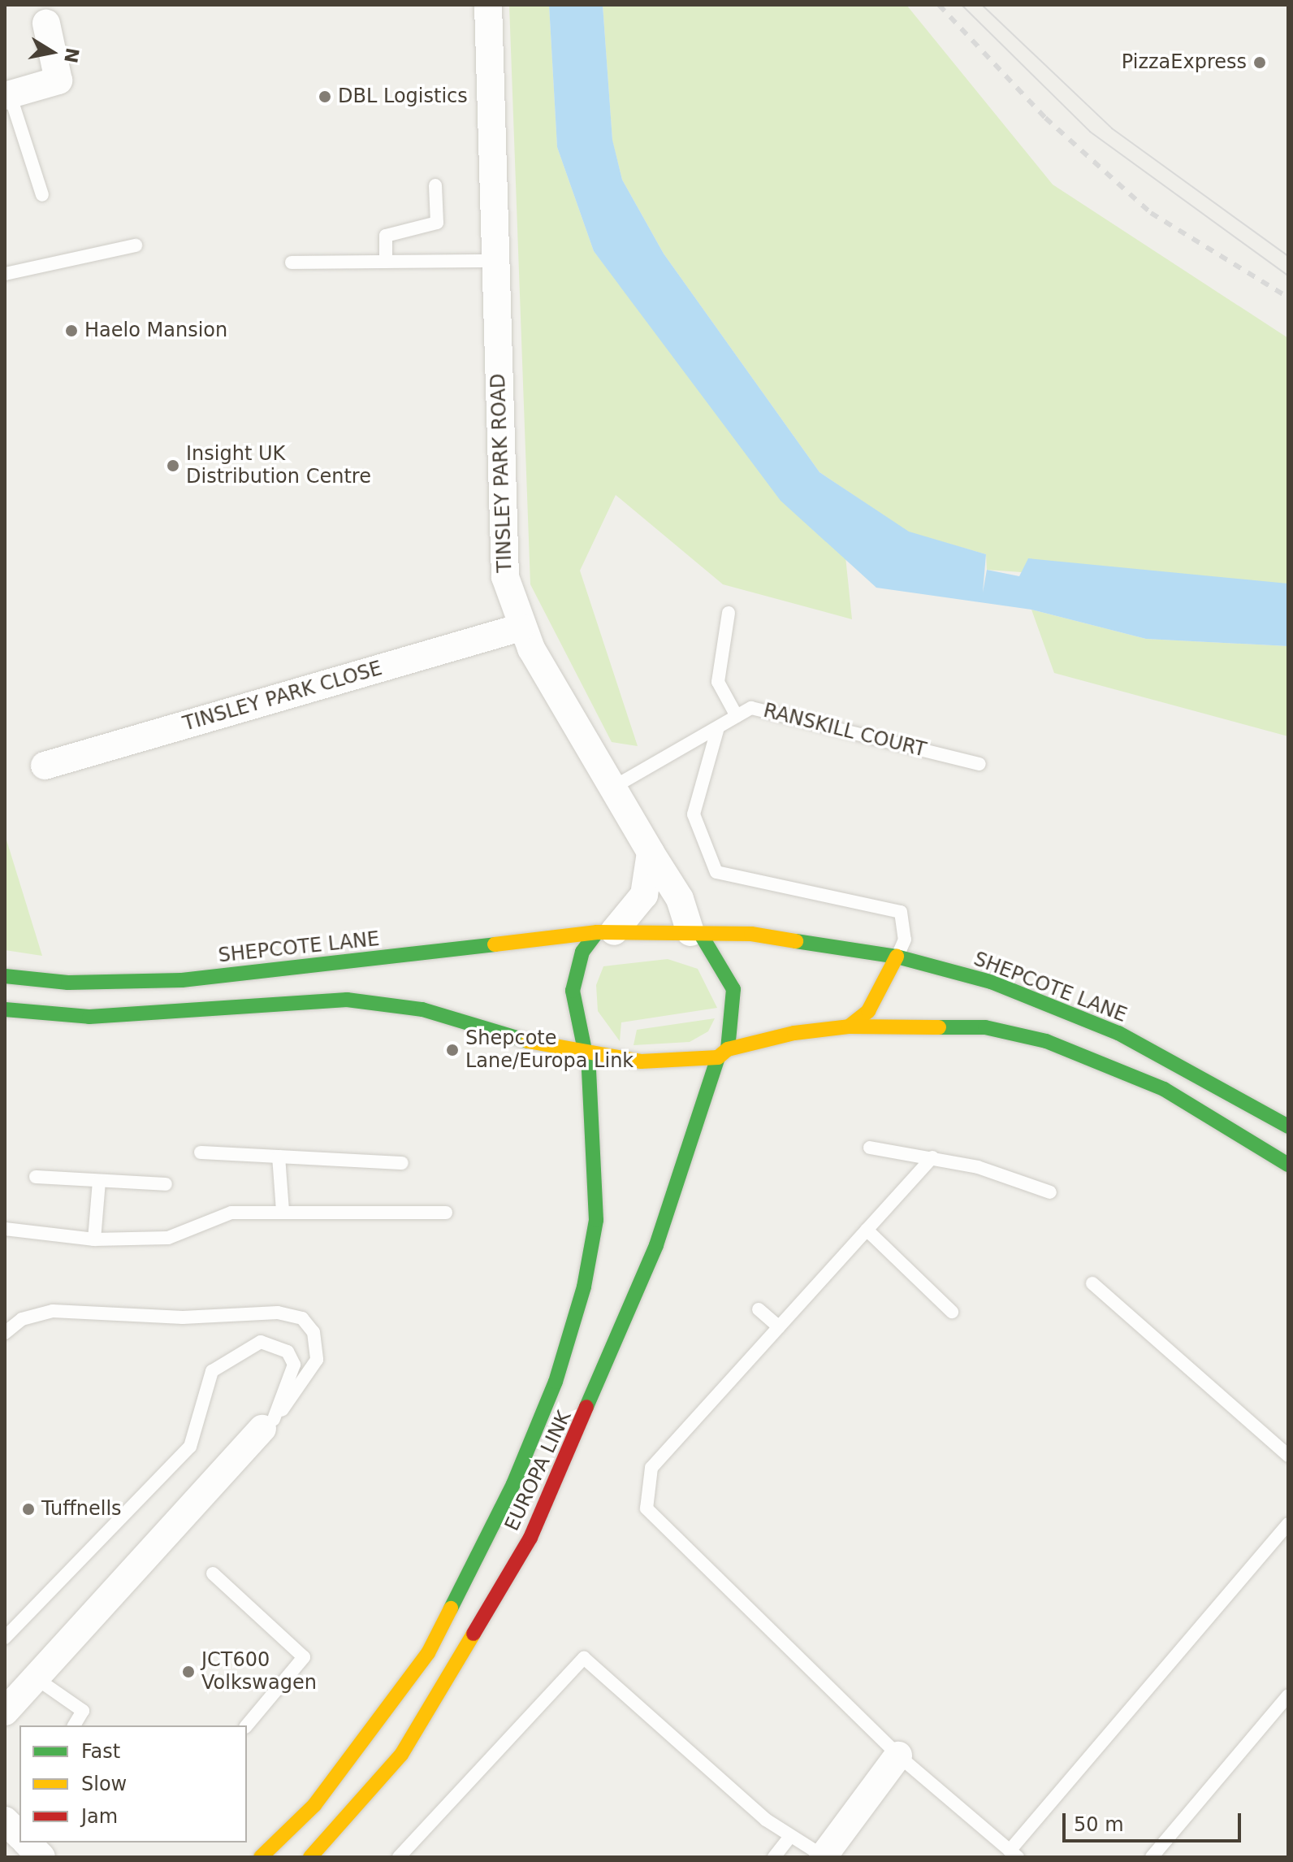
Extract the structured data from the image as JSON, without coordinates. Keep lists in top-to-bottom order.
{
  "streets": {
    "main road": ["SHEPCOTE LANE", "EUROPA LINK"],
    "street": ["TINSLEY PARK ROAD", "TINSLEY PARK CLOSE"],
    "lane": ["RANSKILL COURT"]
  },
  "crossings": [
    ["TINSLEY PARK ROAD", "TINSLEY PARK CLOSE"],
    ["TINSLEY PARK ROAD", "RANSKILL COURT"],
    ["TINSLEY PARK ROAD", "SHEPCOTE LANE"],
    ["TINSLEY PARK ROAD", "EUROPA LINK"],
    ["SHEPCOTE LANE", "EUROPA LINK"]
  ],
  "places": [
    "PizzaExpress",
    "DBL Logistics",
    "Haelo Mansion",
    "Insight UK Distribution Centre",
    "Shepcote Lane/Europa Link",
    "Tuffnells",
    "JCT600 Volkswagen"
  ],
  "legend": ["Fast", "Slow", "Jam"],
  "scale_bar": "50 m",
  "north": "right"
}
